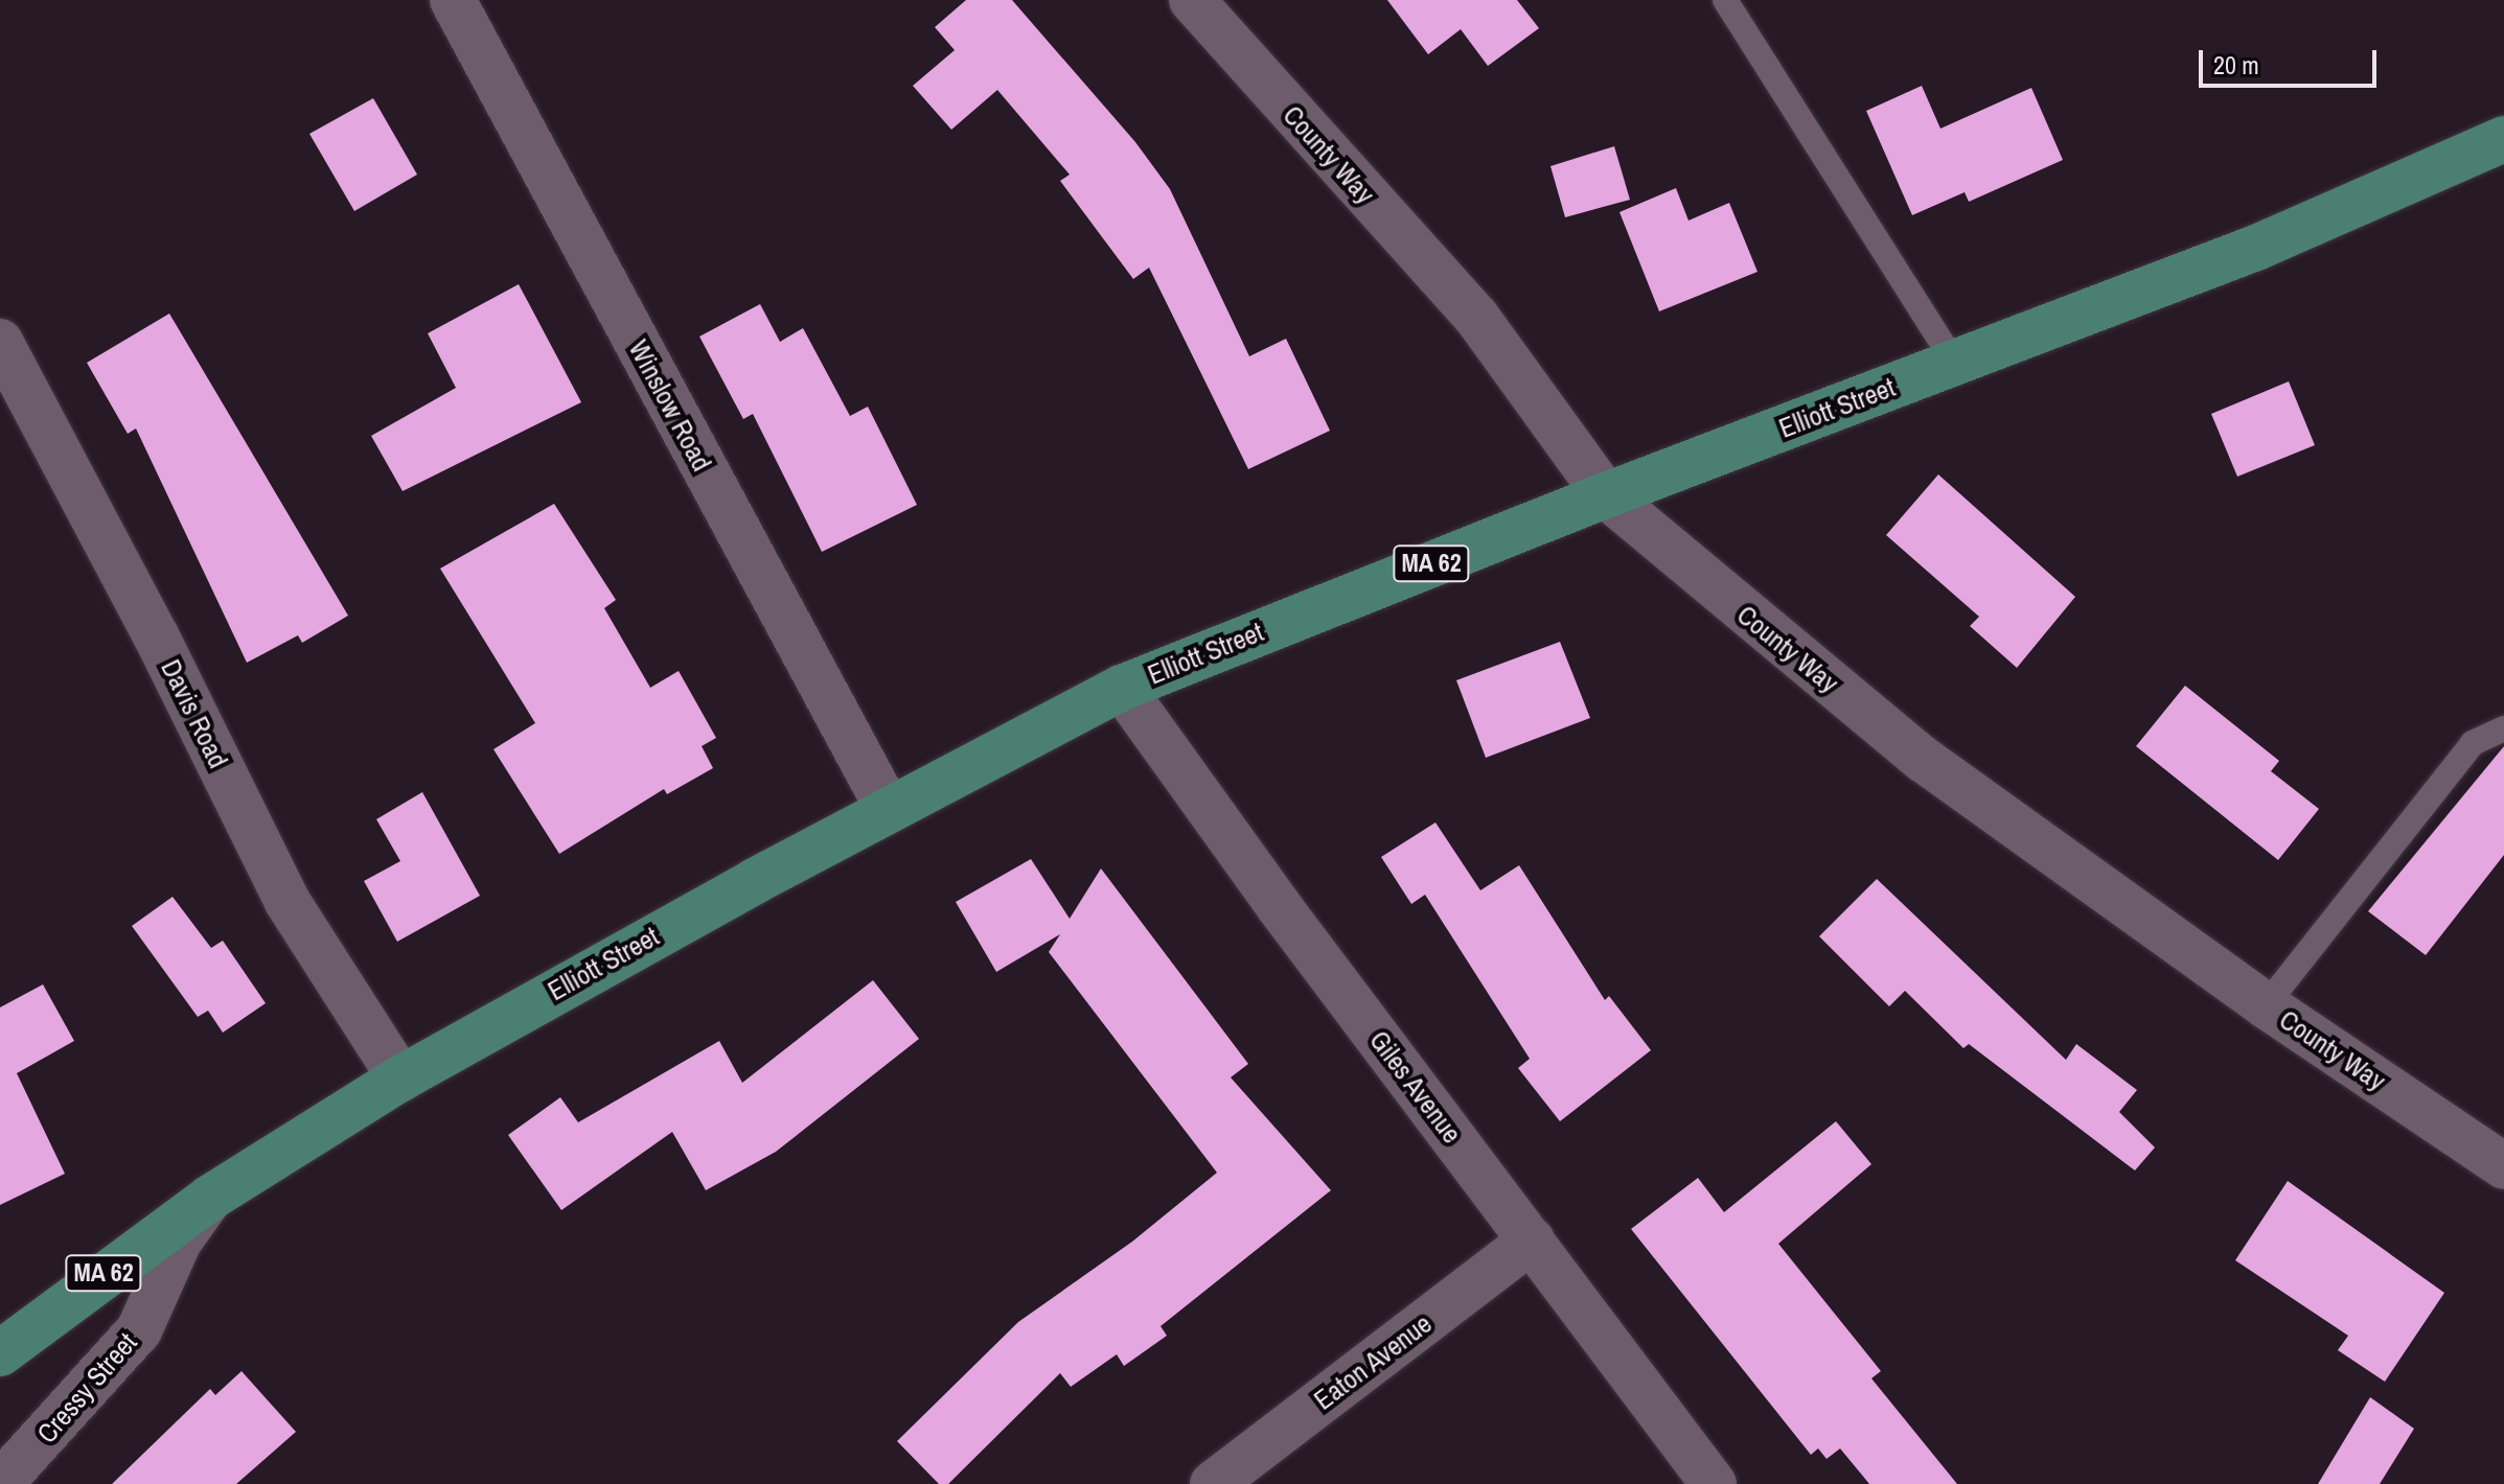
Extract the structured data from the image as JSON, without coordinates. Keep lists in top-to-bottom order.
{
  "streets": {
    "main road": ["Elliott Street", "MA 62"],
    "street": [
      "County Way",
      "Winslow Road",
      "Davis Road",
      "Giles Avenue",
      "Eaton Avenue",
      "Cressy Street"
    ]
  },
  "crossings": [
    ["County Way", "Elliott Street"],
    ["Winslow Road", "Elliott Street"],
    ["Elliott Street", "Davis Road"],
    ["Elliott Street", "Giles Avenue"],
    ["Elliott Street", "Cressy Street"],
    ["Giles Avenue", "Eaton Avenue"]
  ],
  "scale_bar": "20 m"
}
